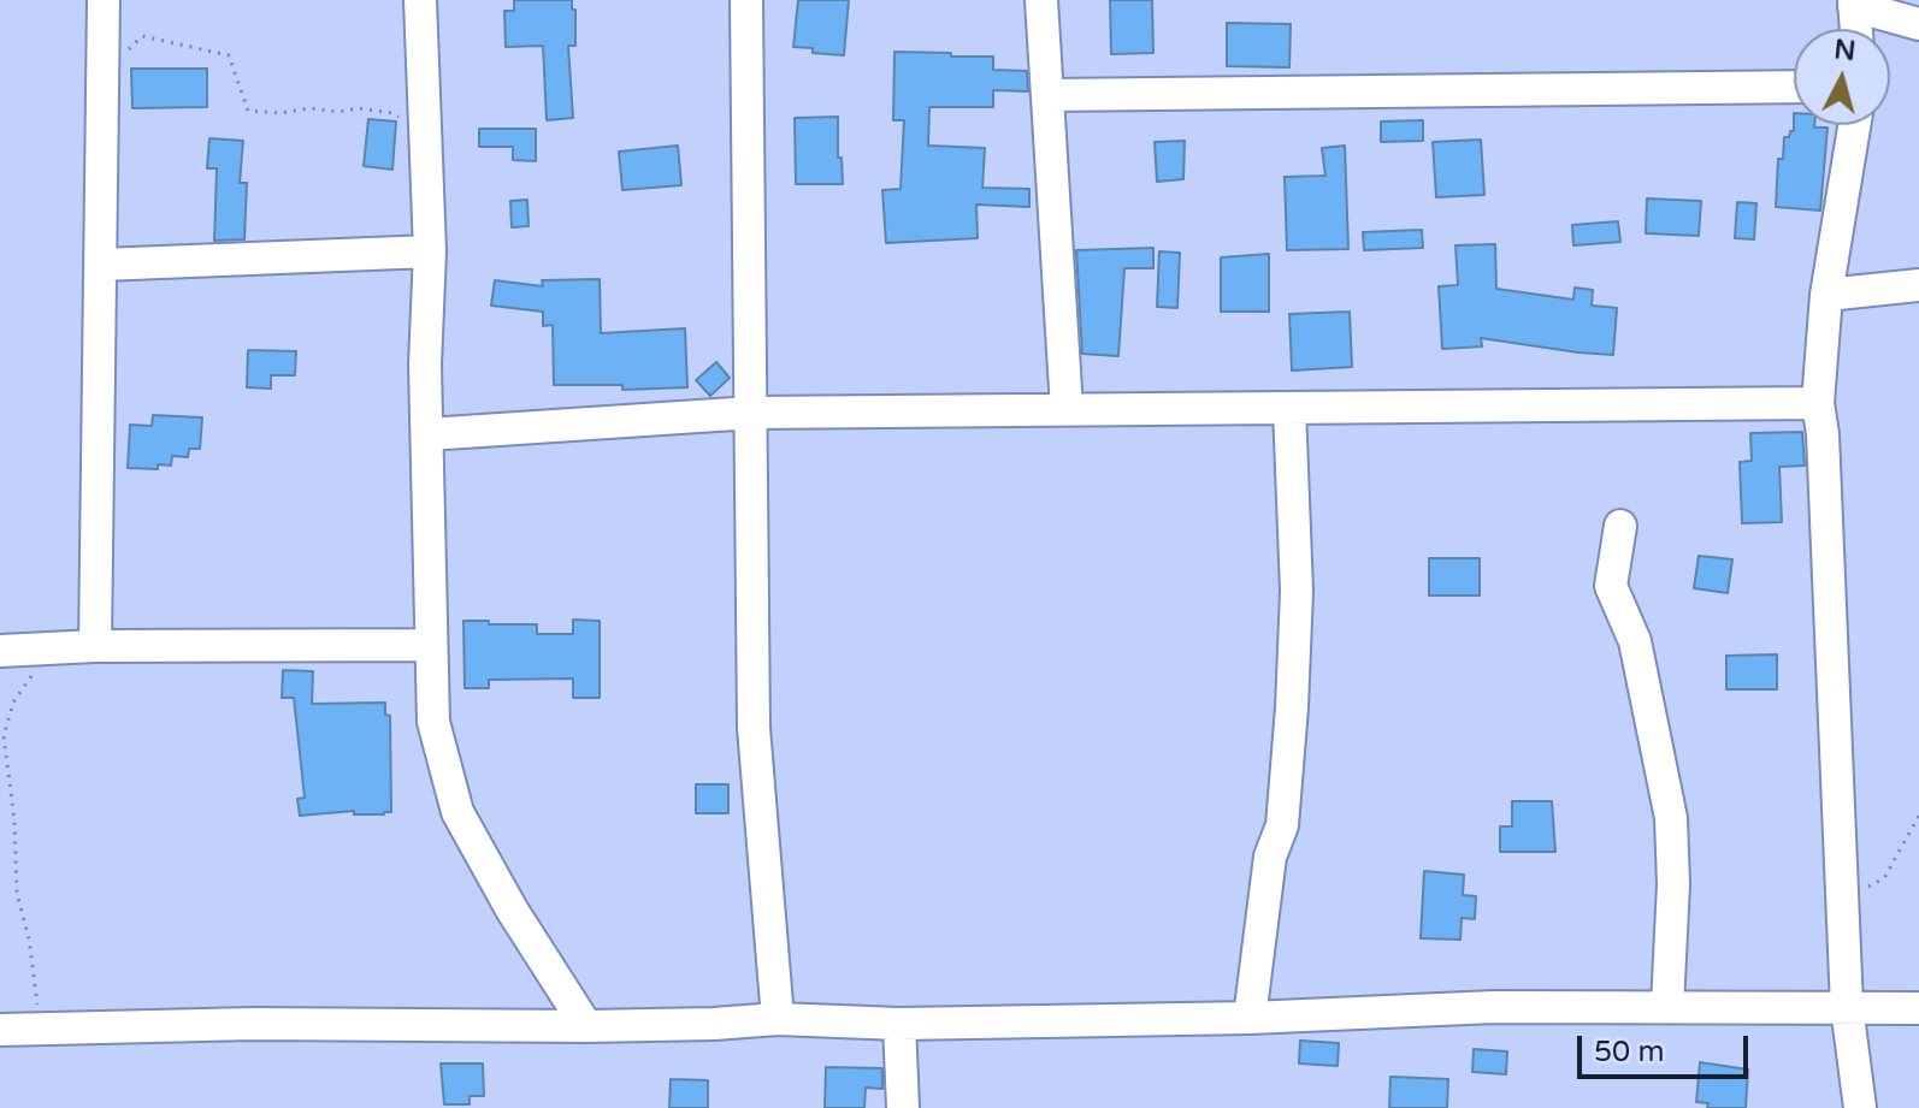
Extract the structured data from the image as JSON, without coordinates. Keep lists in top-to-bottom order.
{
  "scale_bar": "50 m",
  "north": "top"
}
